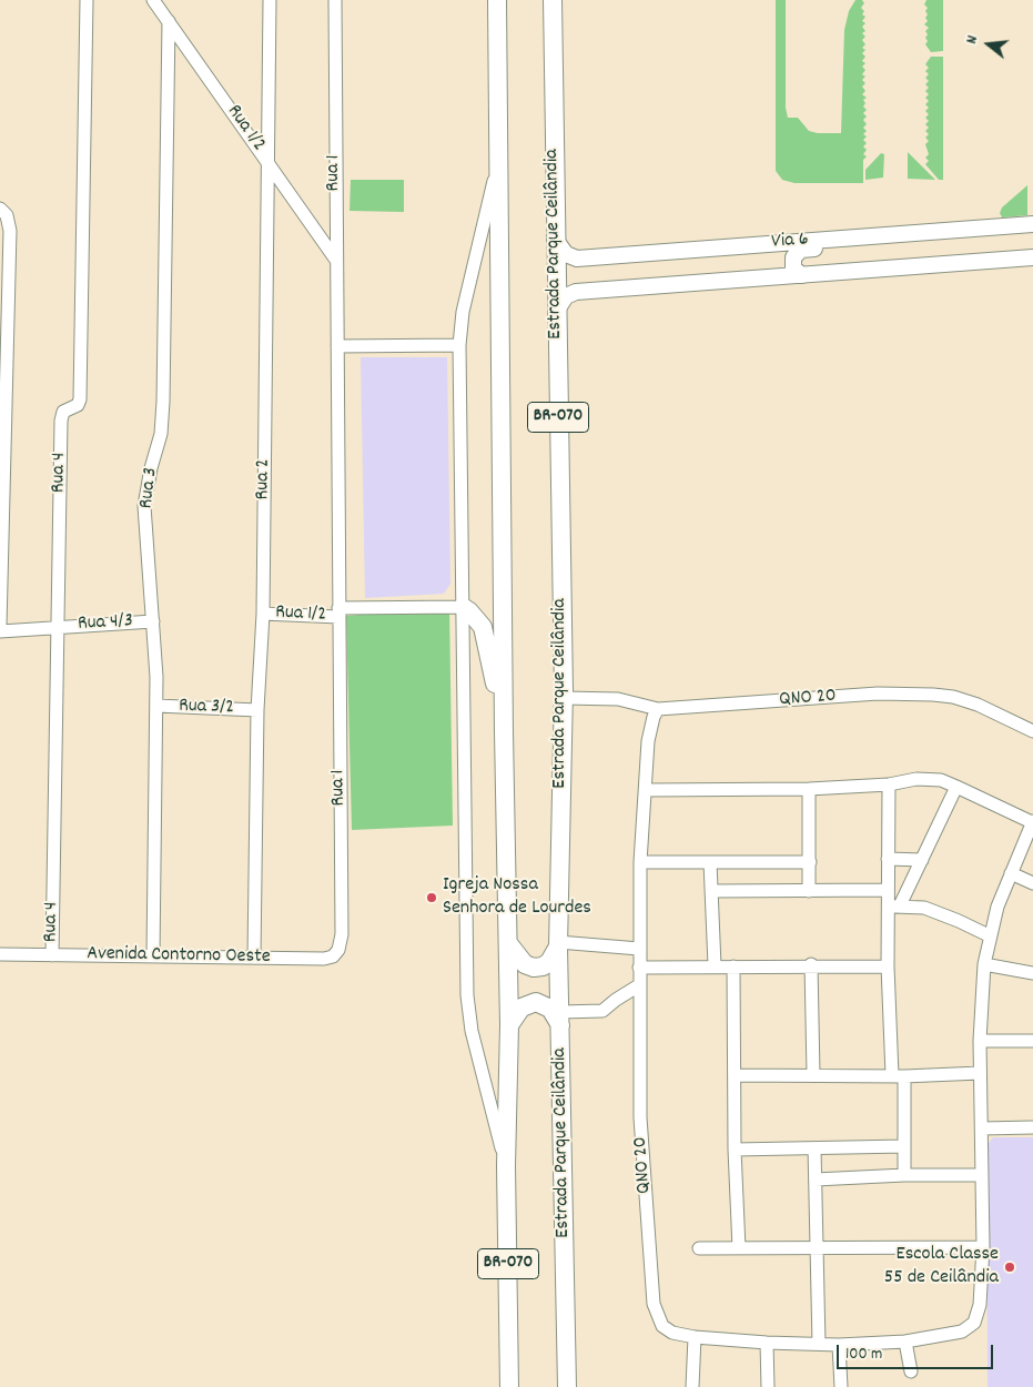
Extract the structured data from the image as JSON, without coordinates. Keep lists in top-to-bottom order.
{
  "streets": {
    "highway": ["Estrada Parque Ceilândia", "BR-070"],
    "main road": ["Via 6"],
    "street": [
      "Rua 1/2",
      "Rua 1",
      "Rua 4",
      "Rua 2",
      "Rua 3",
      "Rua 4/3",
      "QNO 20",
      "Rua 3/2",
      "Avenida Contorno Oeste"
    ]
  },
  "crossings": [
    ["Rua 1/2", "Rua 1"],
    ["Rua 1/2", "Rua 2"],
    ["Rua 1/2", "Rua 3"],
    ["Rua 1", "Avenida Contorno Oeste"],
    ["Via 6", "Estrada Parque Ceilândia"],
    ["Rua 4", "Rua 4/3"],
    ["Rua 4", "Avenida Contorno Oeste"],
    ["Rua 2", "Rua 3/2"],
    ["Rua 2", "Avenida Contorno Oeste"],
    ["Rua 3", "Rua 4/3"],
    ["Rua 3", "Rua 3/2"],
    ["Rua 3", "Avenida Contorno Oeste"]
  ],
  "places": ["Igreja Nossa Senhora de Lourdes", "Escola Classe 55 de Ceilândia"],
  "scale_bar": "100 m",
  "north": "left"
}
